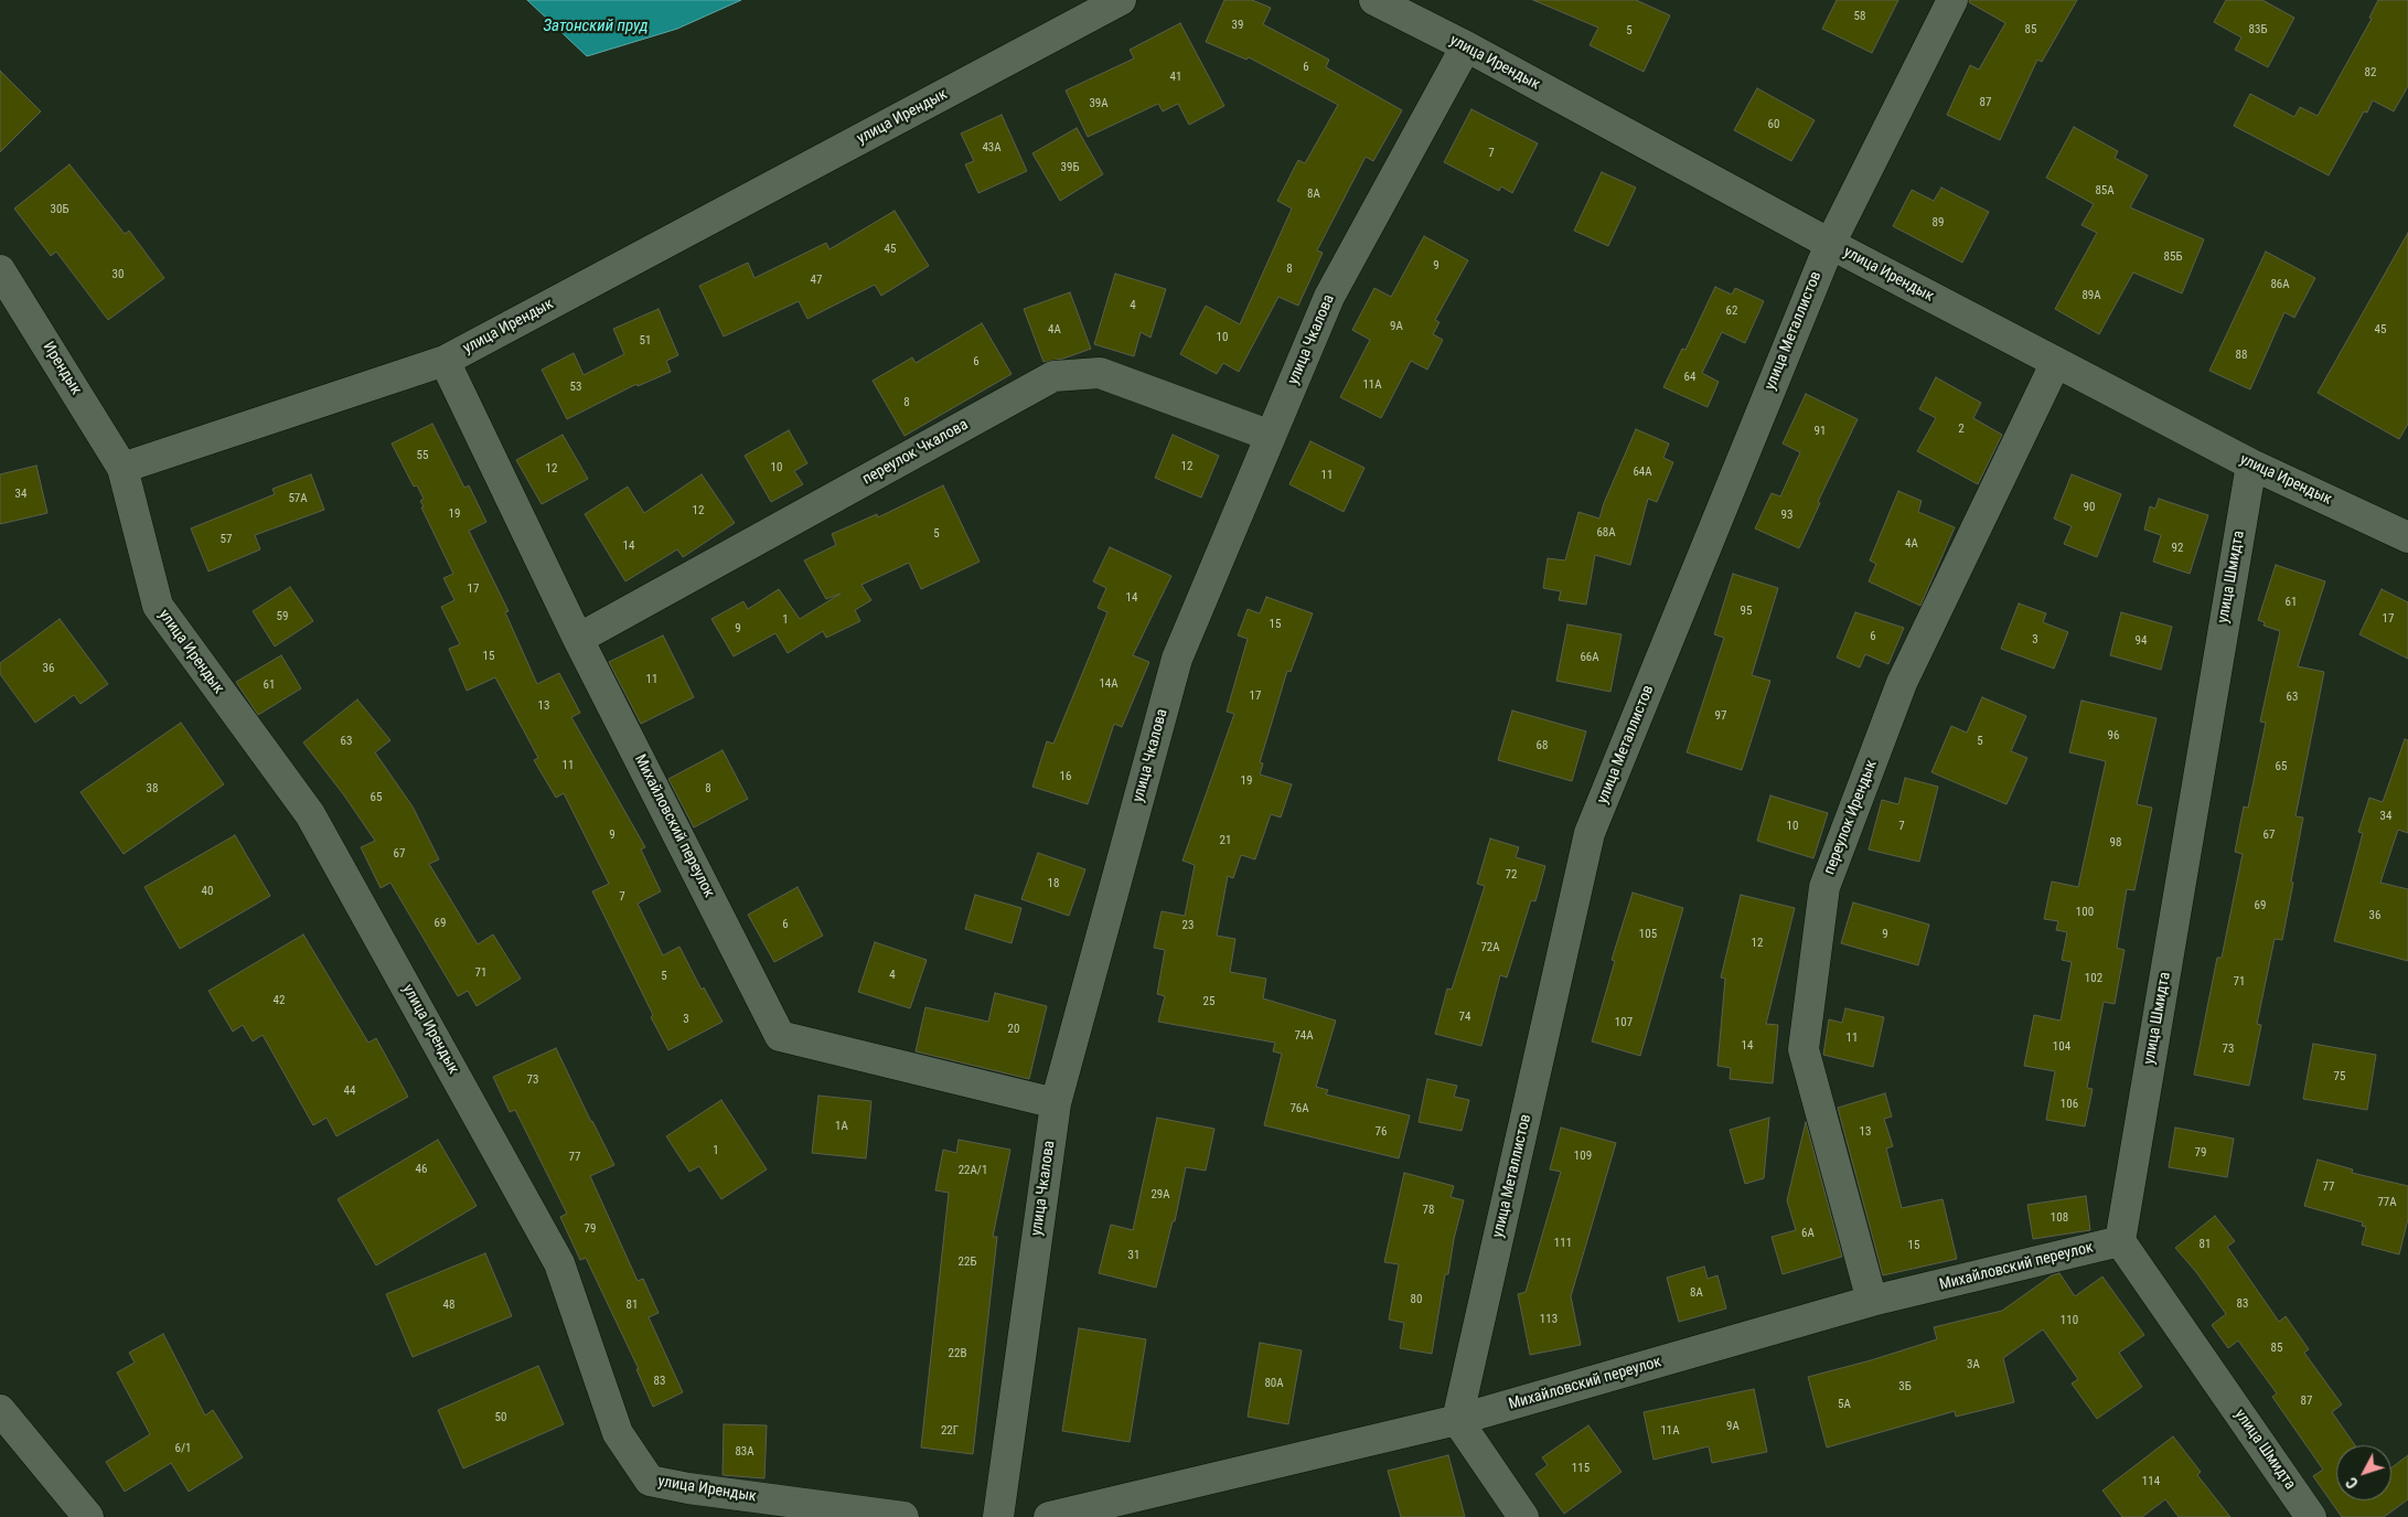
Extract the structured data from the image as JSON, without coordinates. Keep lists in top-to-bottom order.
{
  "streets": {
    "street": [
      "улица Ирендык",
      "улица Металлистов",
      "улица Чкалова",
      "Ирендык",
      "переулок Чкалова",
      "улица Шмидта",
      "переулок Ирендык",
      "Михайловский переулок"
    ]
  },
  "crossings": [
    ["улица Ирендык", "улица Металлистов"],
    ["улица Ирендык", "улица Чкалова"],
    ["улица Ирендык", "Ирендык"],
    ["улица Ирендык", "улица Шмидта"],
    ["улица Ирендык", "переулок Ирендык"],
    ["улица Ирендык", "Михайловский переулок"],
    ["улица Металлистов", "Михайловский переулок"],
    ["улица Чкалова", "переулок Чкалова"],
    ["улица Чкалова", "Михайловский переулок"],
    ["переулок Чкалова", "Михайловский переулок"],
    ["улица Шмидта", "Михайловский переулок"],
    ["переулок Ирендык", "Михайловский переулок"]
  ],
  "water": ["Затонский пруд"],
  "house_numbers": [
    "58",
    "39",
    "85",
    "83Б",
    "5",
    "6",
    "82",
    "41",
    "87",
    "39А",
    "60",
    "43А",
    "7",
    "39Б",
    "85А",
    "8А",
    "30Б",
    "89",
    "45",
    "85Б",
    "9",
    "8",
    "30",
    "47",
    "86А",
    "89А",
    "4",
    "62",
    "9А",
    "4А",
    "45",
    "10",
    "51",
    "88",
    "6",
    "64",
    "11А",
    "53",
    "8",
    "2",
    "91",
    "55",
    "12",
    "10",
    "12",
    "64А",
    "11",
    "34",
    "57А",
    "90",
    "12",
    "19",
    "93",
    "68А",
    "5",
    "57",
    "4А",
    "14",
    "92",
    "17",
    "14",
    "61",
    "95",
    "59",
    "17",
    "1",
    "15",
    "9",
    "6",
    "3",
    "94",
    "15",
    "66А",
    "36",
    "11",
    "14А",
    "61",
    "17",
    "63",
    "13",
    "97",
    "96",
    "63",
    "5",
    "68",
    "11",
    "65",
    "16",
    "19",
    "38",
    "8",
    "65",
    "34",
    "10",
    "7",
    "9",
    "67",
    "21",
    "98",
    "67",
    "72",
    "18",
    "40",
    "7",
    "69",
    "100",
    "36",
    "69",
    "6",
    "23",
    "105",
    "9",
    "12",
    "72А",
    "71",
    "4",
    "5",
    "102",
    "71",
    "42",
    "25",
    "74",
    "3",
    "107",
    "20",
    "74А",
    "11",
    "14",
    "104",
    "73",
    "75",
    "73",
    "44",
    "106",
    "76А",
    "1А",
    "76",
    "13",
    "1",
    "79",
    "109",
    "77",
    "46",
    "22А/1",
    "77",
    "29А",
    "77А",
    "78",
    "108",
    "79",
    "6А",
    "111",
    "81",
    "15",
    "31",
    "22Б",
    "8А",
    "80",
    "83",
    "48",
    "81",
    "113",
    "110",
    "85",
    "22В",
    "3А",
    "83",
    "80А",
    "3Б",
    "87",
    "5А",
    "50",
    "9А",
    "22Г",
    "11А",
    "6/1",
    "83А",
    "115",
    "114"
  ],
  "north": "bottom left"
}
